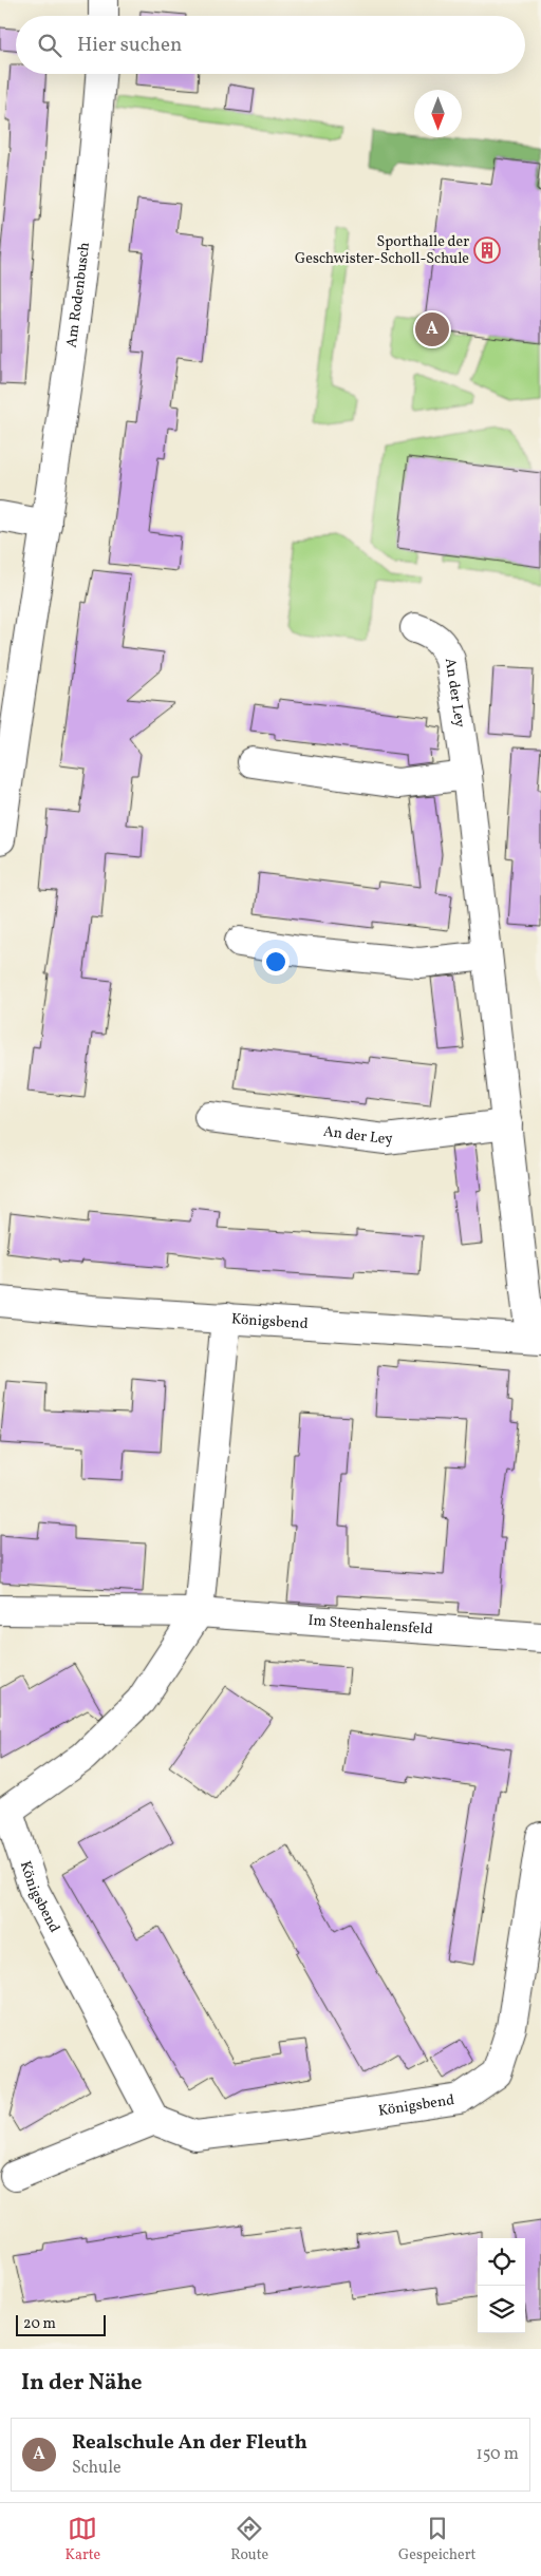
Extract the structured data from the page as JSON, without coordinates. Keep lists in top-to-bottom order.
{
  "streets": {
    "street": [
      "Am Rodenbusch",
      "An der Ley",
      "Königsbend",
      "Im Steenhalensfeld"
    ]
  },
  "crossings": [
    ["An der Ley", "Königsbend"]
  ],
  "places": {
    "building": ["Sporthalle der Geschwister-Scholl-Schule"]
  },
  "scale_bar": "20 m",
  "north": "bottom",
  "page": {
    "search": "Hier suchen",
    "pins": "A",
    "scale": "20 m",
    "heading": "In der Nähe",
    "list": [
      {
        "mark": "A",
        "name": "Realschule An der Fleuth",
        "note": "Schule",
        "value": "150 m"
      }
    ],
    "nav": ["Karte", "Route", "Gespeichert"]
  }
}
